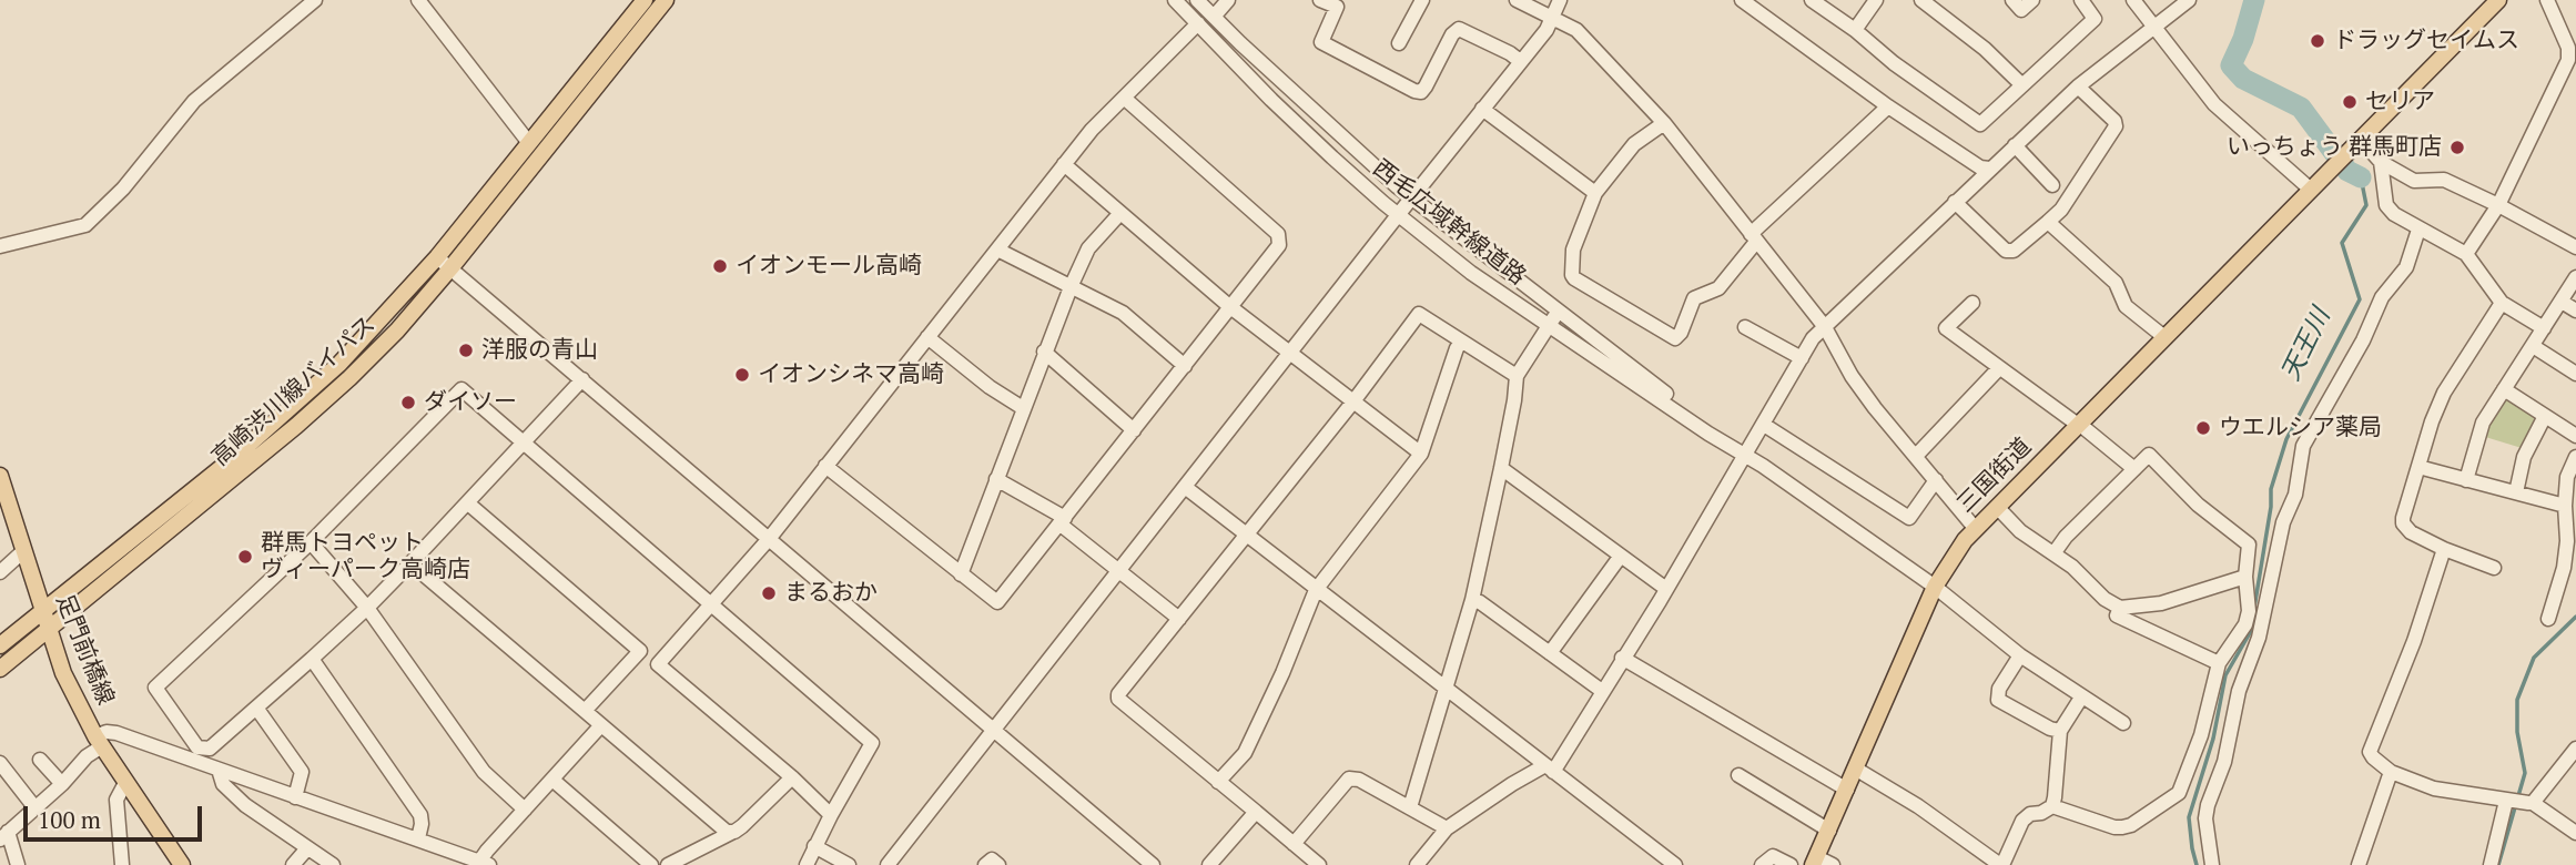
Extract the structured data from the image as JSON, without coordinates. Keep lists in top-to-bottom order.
{
  "streets": {
    "main road": ["高崎渋川線バイパス", "三国街道", "足門前橋線"],
    "street": ["西毛広域幹線道路"]
  },
  "crossings": [
    ["西毛広域幹線道路", "三国街道"],
    ["高崎渋川線バイパス", "足門前橋線"]
  ],
  "water": ["天王川"],
  "places": [
    "ドラッグセイムス",
    "セリア",
    "いっちょう 群馬町店",
    "イオンモール高崎",
    "洋服の青山",
    "イオンシネマ高崎",
    "ダイソー",
    "ウエルシア薬局",
    "群馬トヨペット ヴィーパーク高崎店",
    "まるおか"
  ],
  "scale_bar": "100 m"
}
